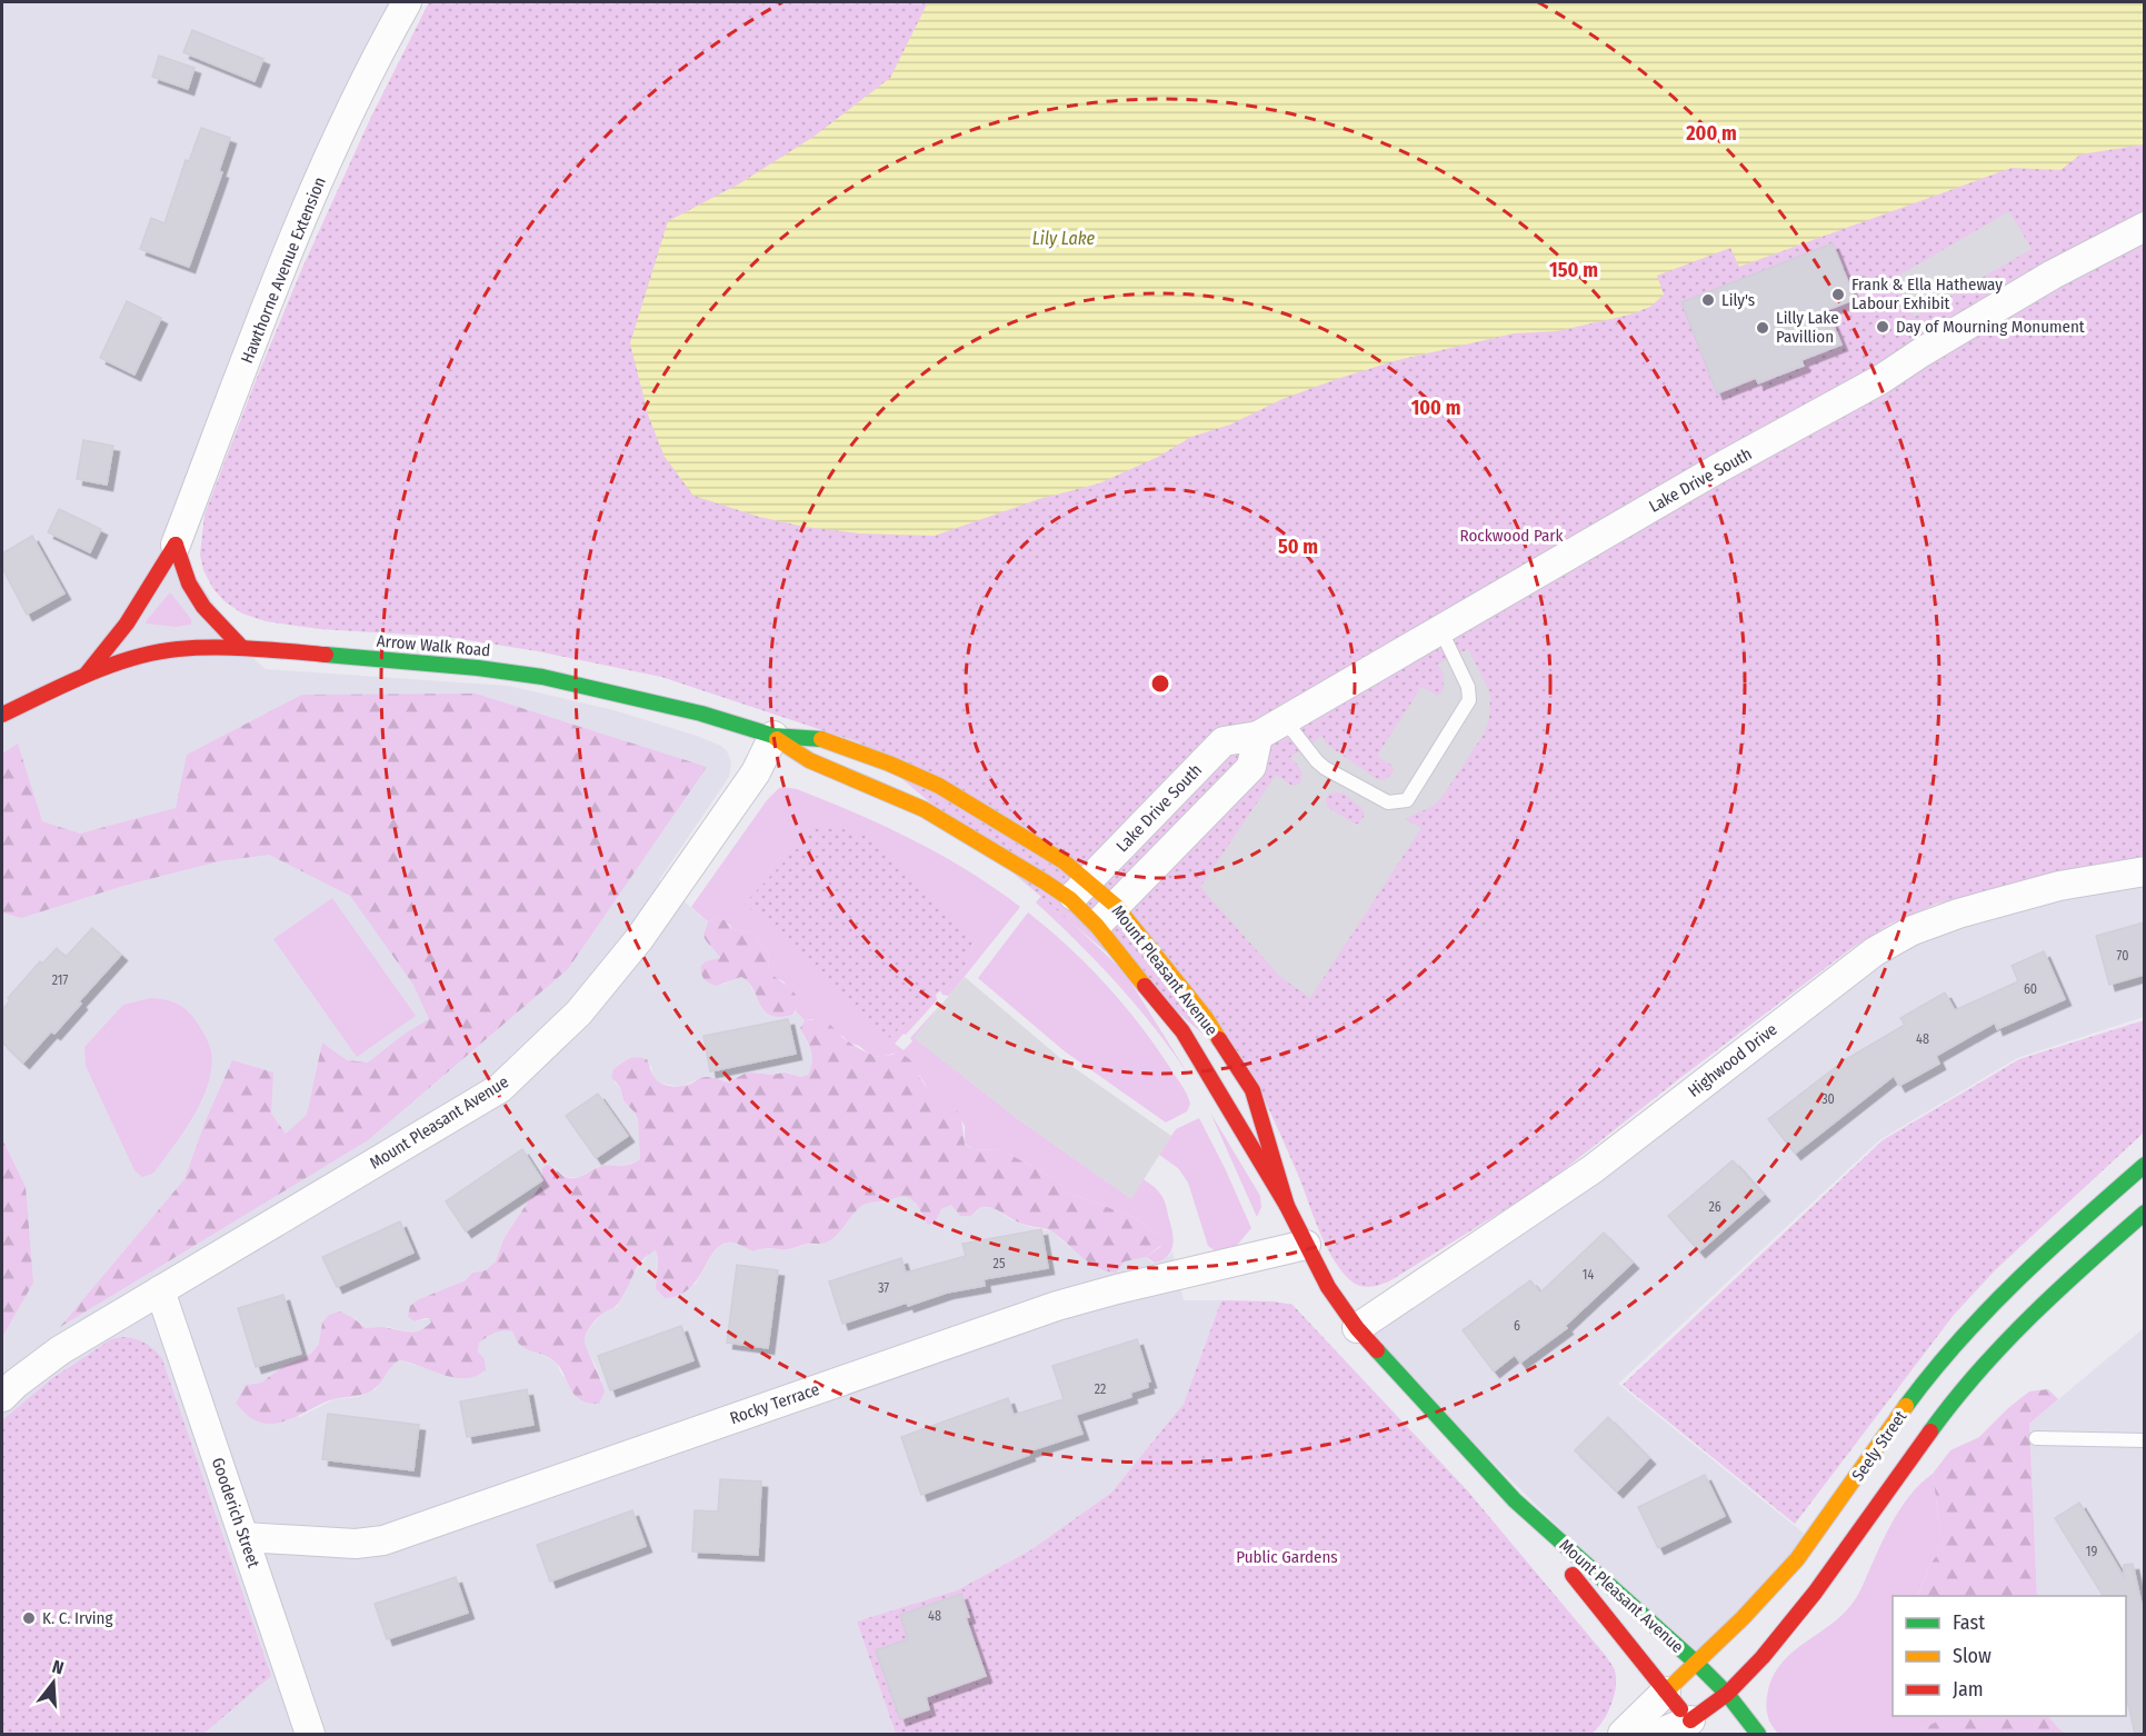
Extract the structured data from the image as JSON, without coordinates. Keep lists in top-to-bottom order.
{
  "streets": {
    "street": [
      "Hawthorne Avenue Extension",
      "Lake Drive South",
      "Arrow Walk Road",
      "Mount Pleasant Avenue",
      "Highwood Drive",
      "Rocky Terrace",
      "Seely Street",
      "Gooderich Street"
    ]
  },
  "crossings": [
    ["Lake Drive South", "Mount Pleasant Avenue"],
    ["Arrow Walk Road", "Mount Pleasant Avenue"],
    ["Mount Pleasant Avenue", "Highwood Drive"],
    ["Mount Pleasant Avenue", "Rocky Terrace"],
    ["Mount Pleasant Avenue", "Seely Street"],
    ["Mount Pleasant Avenue", "Gooderich Street"],
    ["Rocky Terrace", "Gooderich Street"]
  ],
  "water": ["Lily Lake"],
  "parks": ["Rockwood Park", "Public Gardens"],
  "places": [
    "Frank & Ella Hatheway Labour Exhibit",
    "Lily's",
    "Day of Mourning Monument",
    "Lilly Lake Pavillion",
    "K. C. Irving"
  ],
  "house_numbers": [
    "70",
    "217",
    "60",
    "48",
    "30",
    "26",
    "25",
    "14",
    "37",
    "6",
    "22",
    "19",
    "48"
  ],
  "legend": ["Fast", "Slow", "Jam"],
  "north": "top",
  "rings": [
    "200 m",
    "150 m",
    "100 m",
    "50 m"
  ]
}
